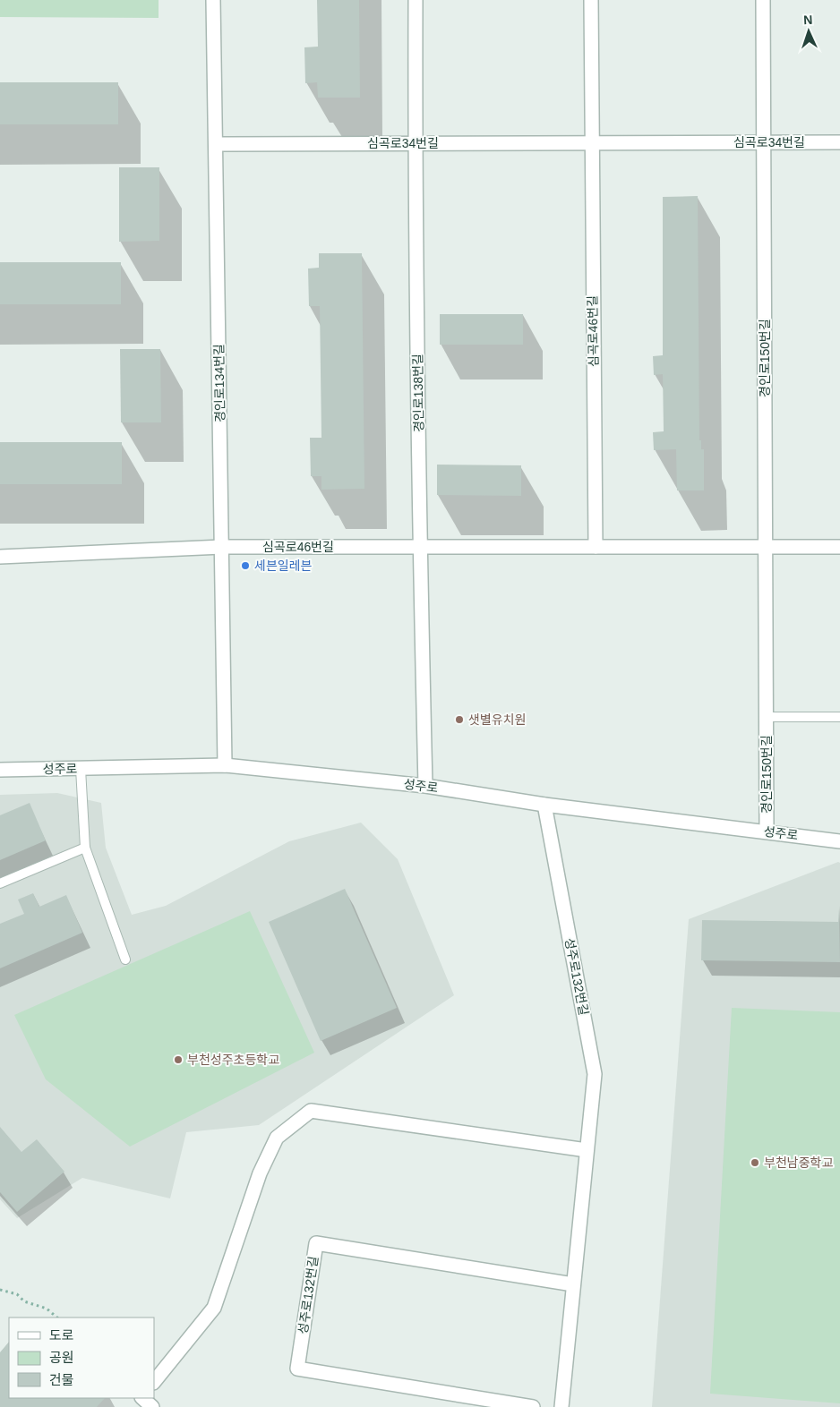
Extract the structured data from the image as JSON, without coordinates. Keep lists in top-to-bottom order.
{
  "streets": {
    "street": [
      "심곡로34번길",
      "심곡로46번길",
      "경인로150번길",
      "경인로134번길",
      "경인로138번길",
      "성주로",
      "성주로132번길"
    ]
  },
  "crossings": [
    ["심곡로34번길", "심곡로46번길"],
    ["심곡로34번길", "경인로150번길"],
    ["심곡로34번길", "경인로134번길"],
    ["심곡로34번길", "경인로138번길"],
    ["심곡로46번길", "경인로150번길"],
    ["심곡로46번길", "경인로134번길"],
    ["심곡로46번길", "경인로138번길"],
    ["경인로150번길", "성주로"],
    ["경인로134번길", "성주로"],
    ["경인로138번길", "성주로"],
    ["성주로", "성주로132번길"]
  ],
  "places": [
    "세븐일레븐",
    "샛별유치원",
    "부천성주초등학교",
    "부천남중학교"
  ],
  "legend": ["도로", "공원", "건물"],
  "north": "top"
}
